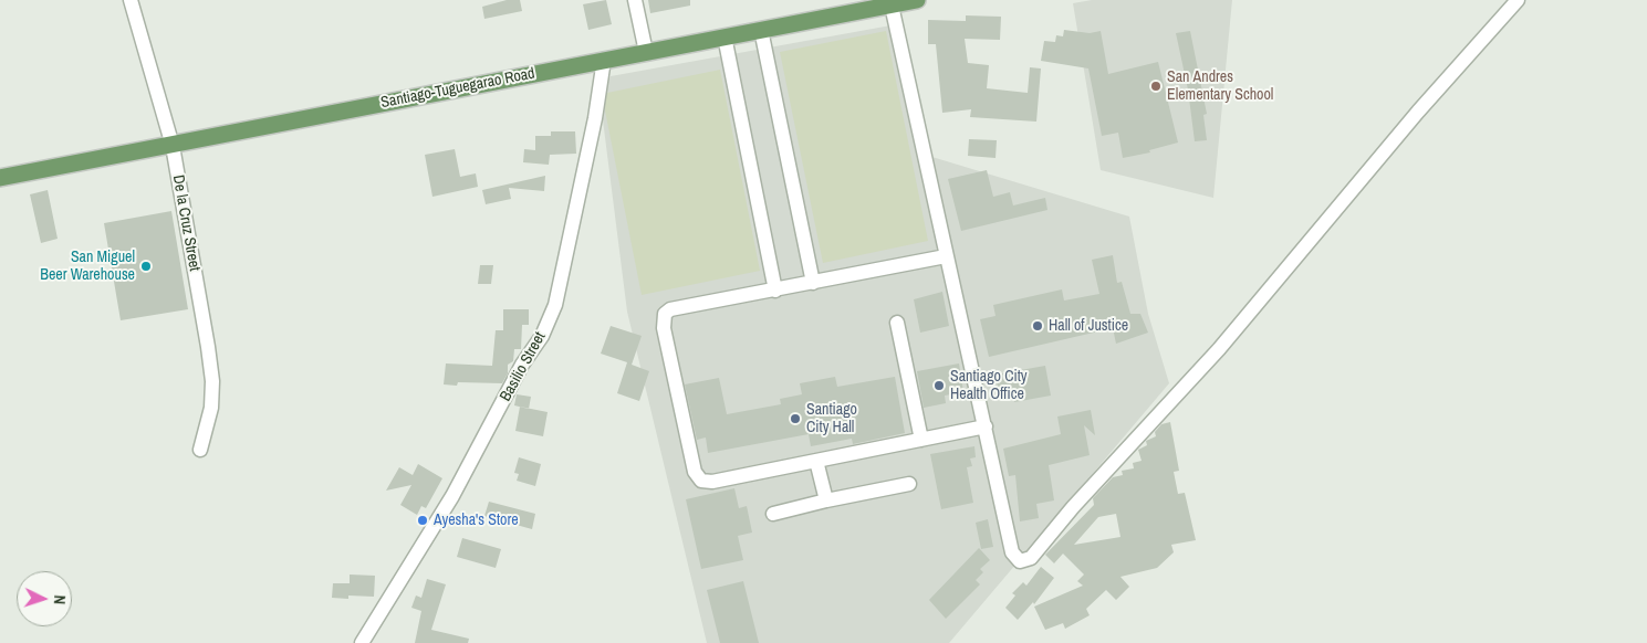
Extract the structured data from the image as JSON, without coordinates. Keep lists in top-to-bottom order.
{
  "streets": {
    "main road": ["Santiago-Tuguegarao Road"],
    "street": ["De la Cruz Street", "Basilio Street"]
  },
  "crossings": [
    ["Santiago-Tuguegarao Road", "De la Cruz Street"],
    ["Santiago-Tuguegarao Road", "Basilio Street"]
  ],
  "places": [
    "San Andres Elementary School",
    "San Miguel Beer Warehouse",
    "Hall of Justice",
    "Santiago City Health Office",
    "Santiago City Hall",
    "Ayesha's Store"
  ],
  "north": "right"
}
